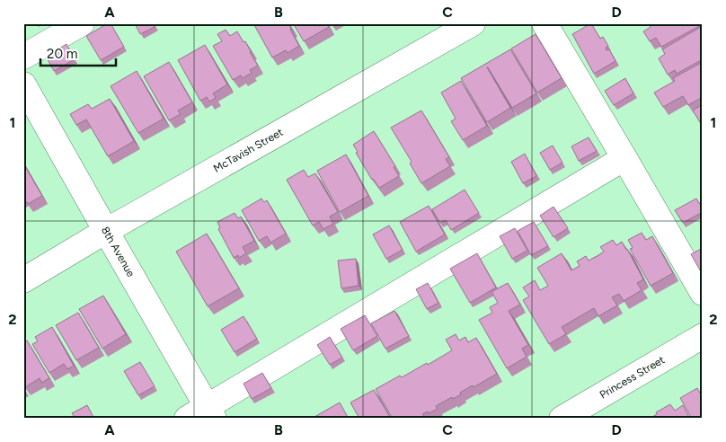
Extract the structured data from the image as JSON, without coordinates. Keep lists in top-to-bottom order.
{
  "streets": {
    "street": ["McTavish Street", "8th Avenue", "Princess Street"]
  },
  "crossings": [
    ["McTavish Street", "8th Avenue"]
  ],
  "scale_bar": "20 m",
  "grid": {
    "columns": [
      "A",
      "B",
      "C",
      "D"
    ],
    "rows": ["1", "2"]
  }
}
